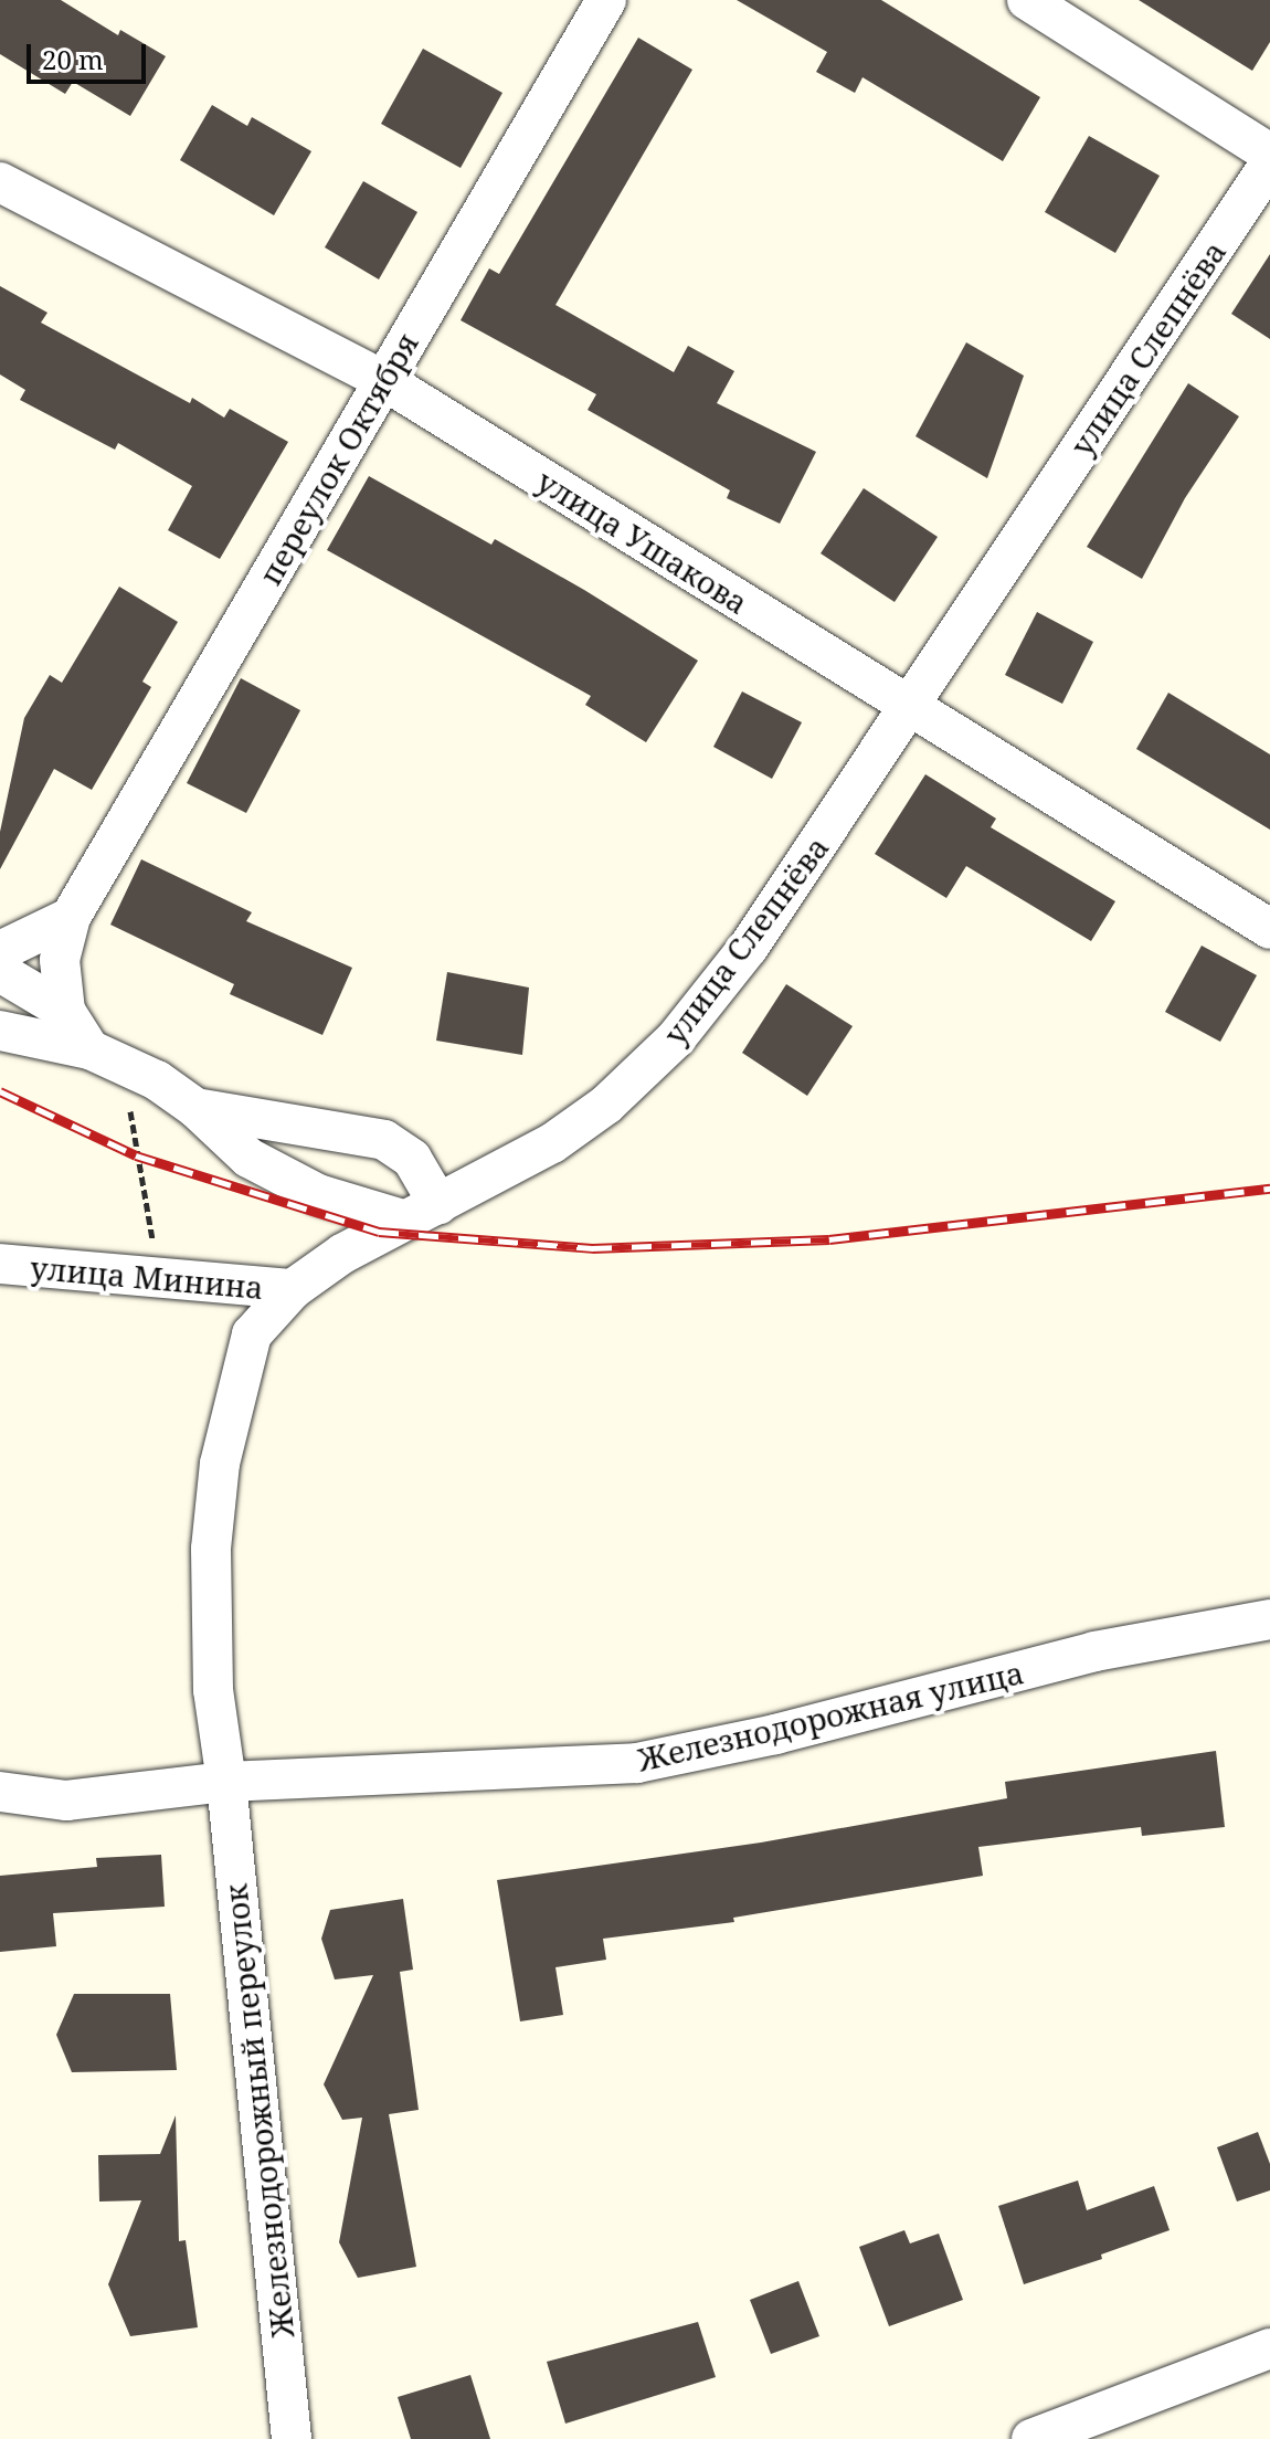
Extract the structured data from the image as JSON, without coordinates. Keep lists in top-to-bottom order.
{
  "streets": {
    "street": [
      "улица Слепнёва",
      "переулок Октября",
      "улица Ушакова",
      "улица Минина",
      "Железнодорожная улица",
      "Железнодорожный переулок"
    ]
  },
  "crossings": [
    ["улица Слепнёва", "улица Ушакова"],
    ["улица Слепнёва", "улица Минина"],
    ["улица Слепнёва", "Железнодорожная улица"],
    ["улица Слепнёва", "Железнодорожный переулок"],
    ["переулок Октября", "улица Ушакова"],
    ["Железнодорожная улица", "Железнодорожный переулок"]
  ],
  "scale_bar": "20 m"
}
